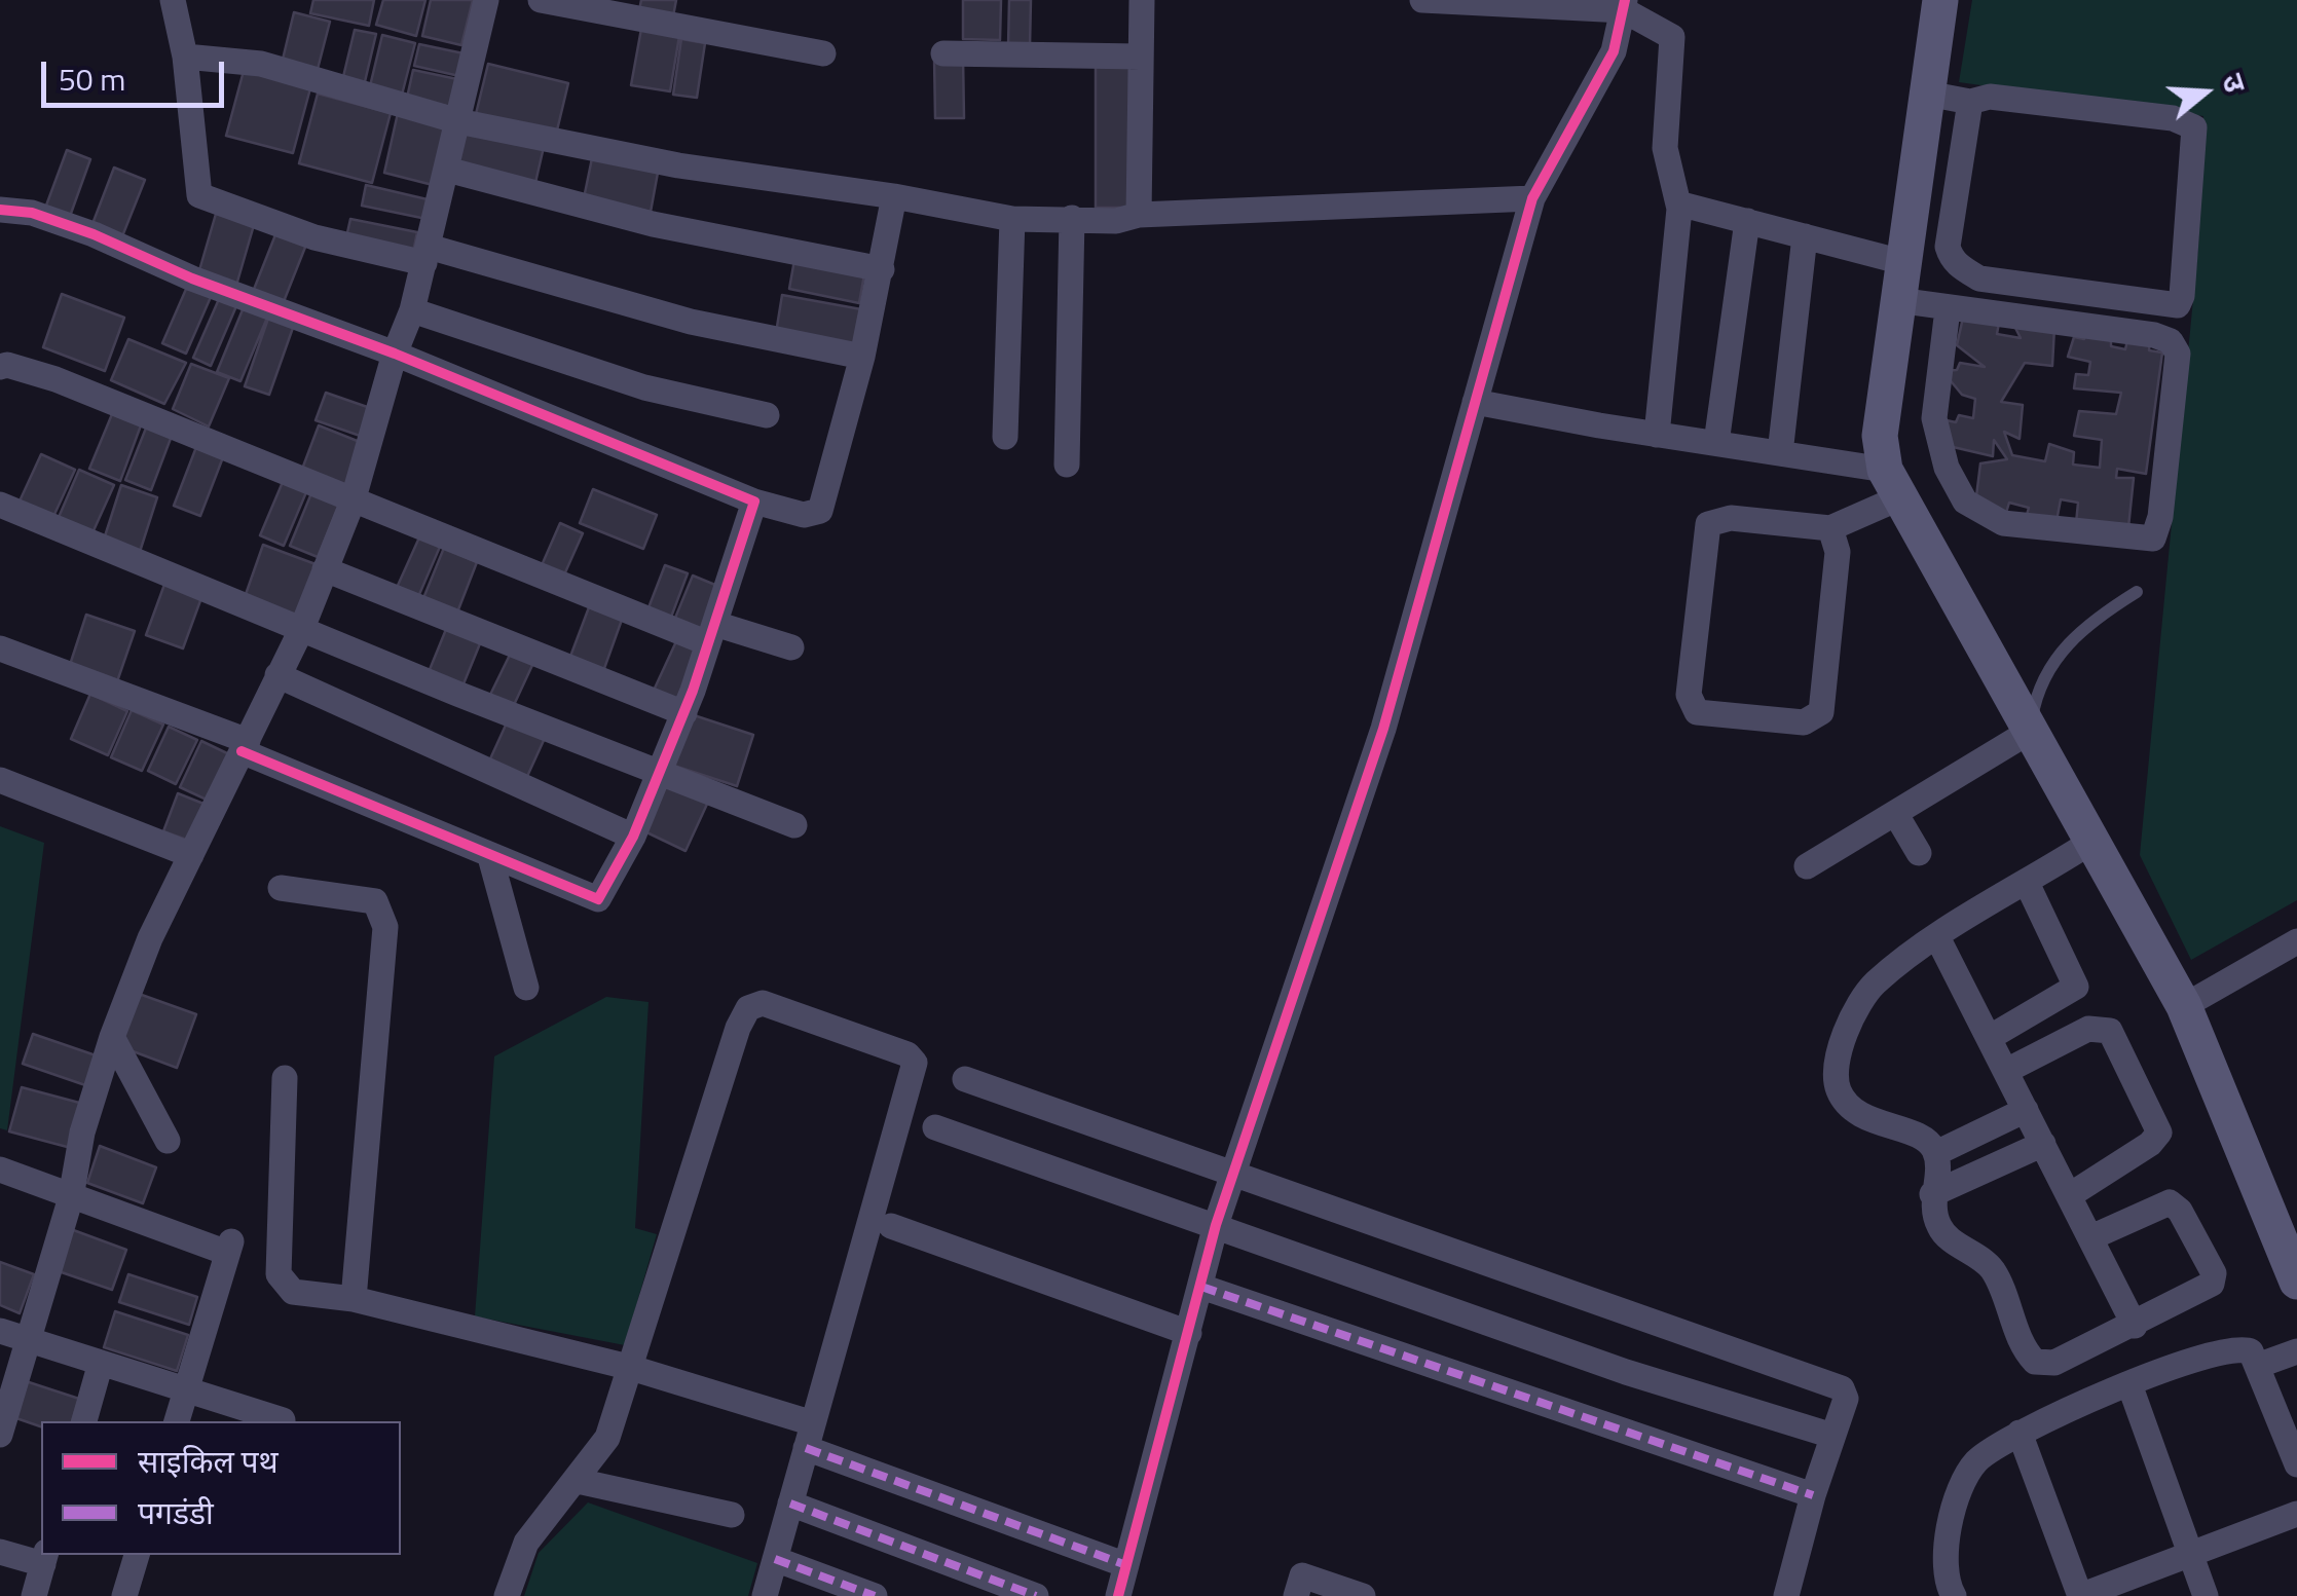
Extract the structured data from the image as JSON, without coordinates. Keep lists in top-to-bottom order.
{
  "legend": ["साइकिल पथ", "पगडंडी"],
  "scale_bar": "50 m",
  "north": "right"
}
